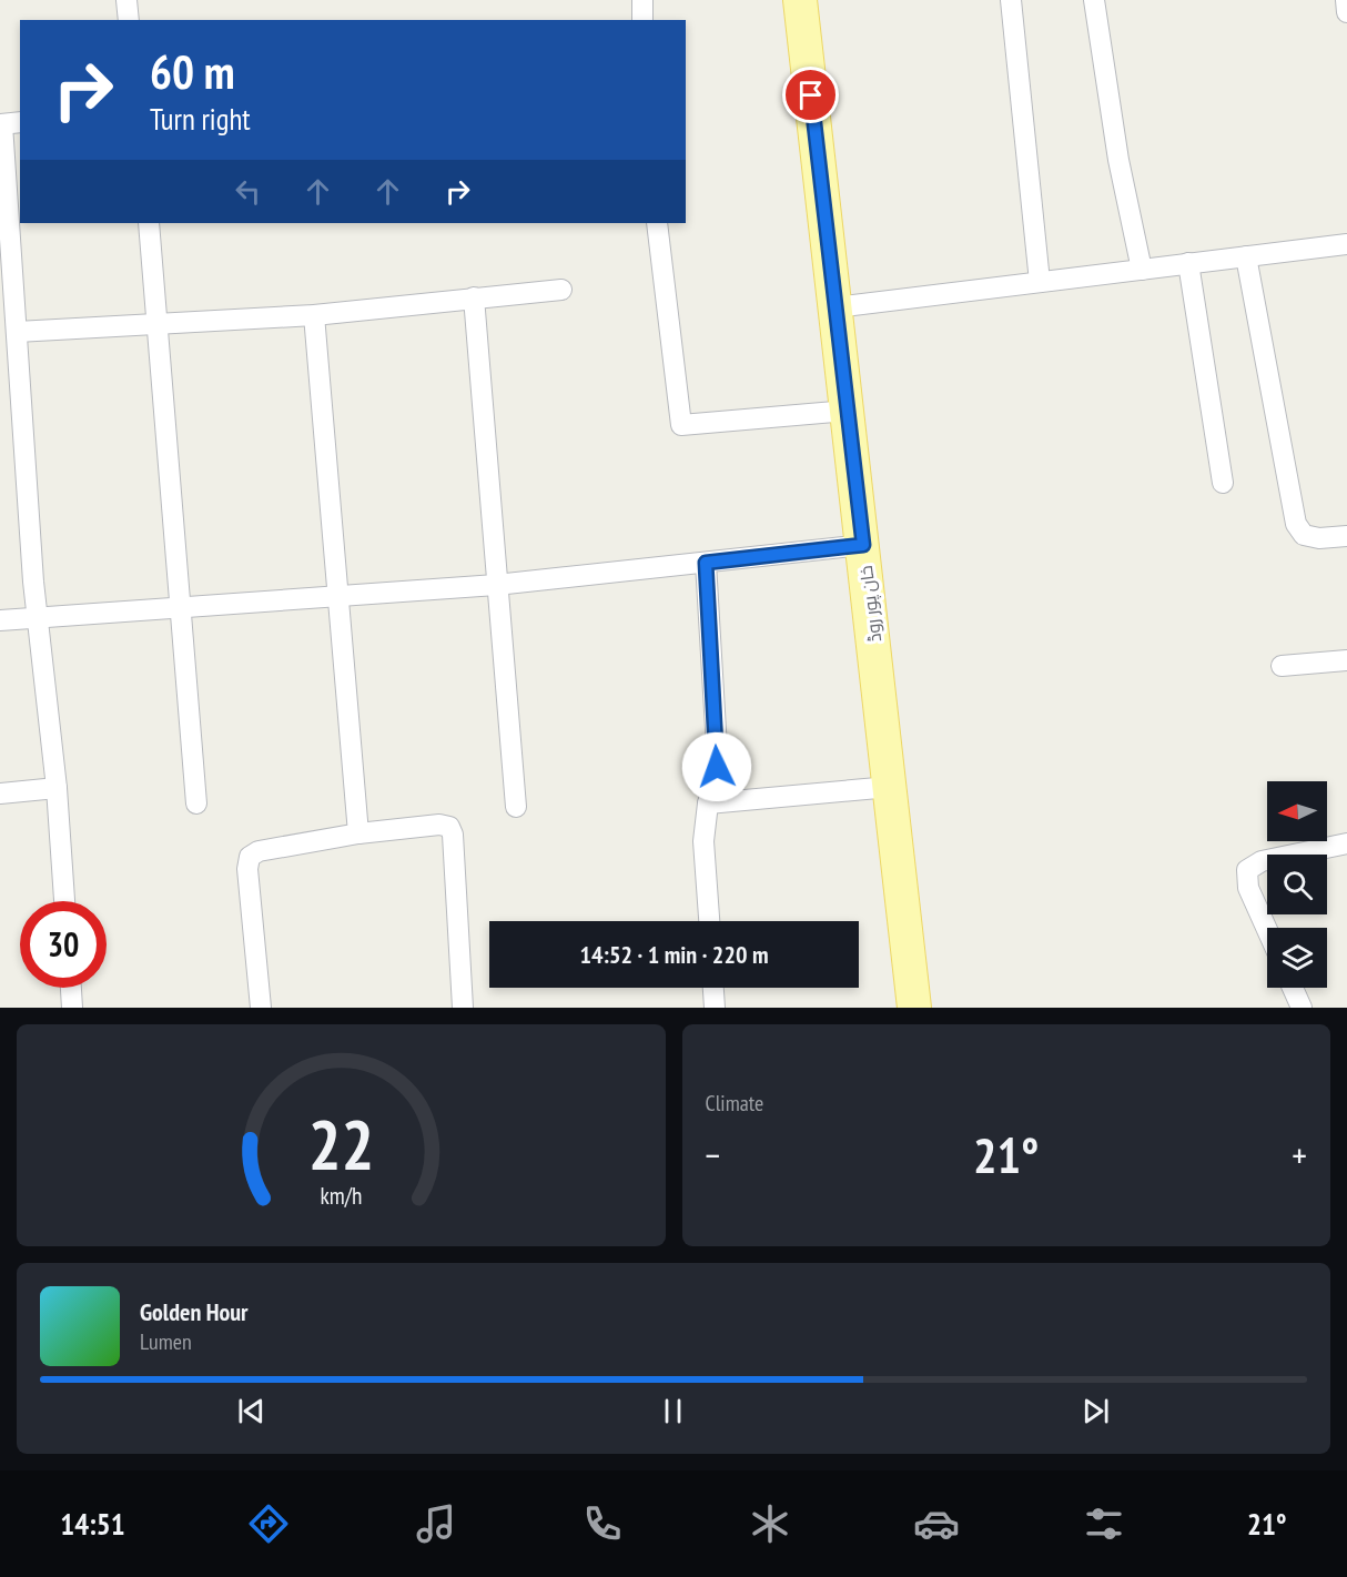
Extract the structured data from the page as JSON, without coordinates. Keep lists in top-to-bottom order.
{
  "streets": {
    "main road": ["خان پور روڈ"]
  },
  "north": "left",
  "page": {
    "turn": ["60 m", "Turn right"],
    "limit": "30",
    "trip": "14:52 · 1 min · 220 m",
    "tile": "Climate",
    "heat": ["−", "21°", "+"],
    "song": ["Golden Hour", "Lumen"],
    "tabs": ["14:51", "21°"],
    "gauge": ["22", "km/h"]
  }
}
